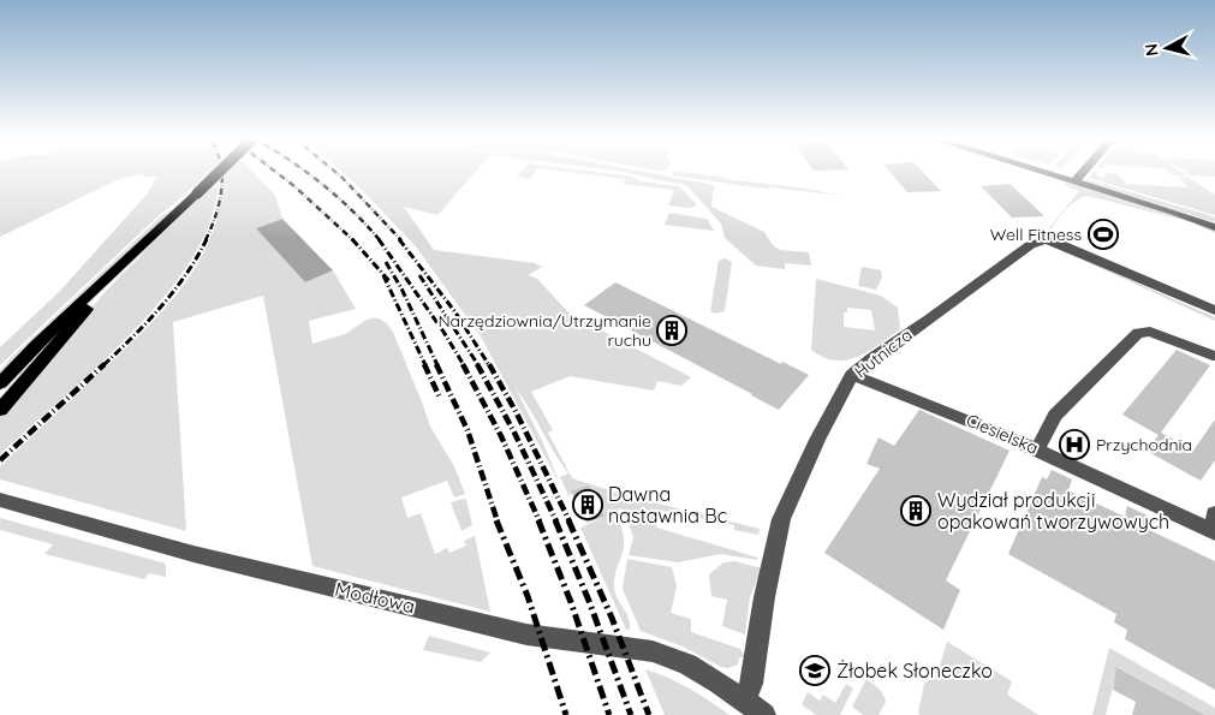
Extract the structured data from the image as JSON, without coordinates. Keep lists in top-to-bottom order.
{
  "streets": {
    "street": ["Hutnicza", "Ciesielska", "Modłowa"]
  },
  "crossings": [
    ["Hutnicza", "Ciesielska"],
    ["Hutnicza", "Modłowa"]
  ],
  "places": {
    "sports": ["Well Fitness"],
    "building": ["Narzędziownia/Utrzymanie ruchu", "Dawna nastawnia Bc", "Wydział produkcji opakowań tworzywowych"],
    "hospital": ["Przychodnia"],
    "school or university": ["Żłobek Słoneczko"]
  },
  "north": "left"
}
